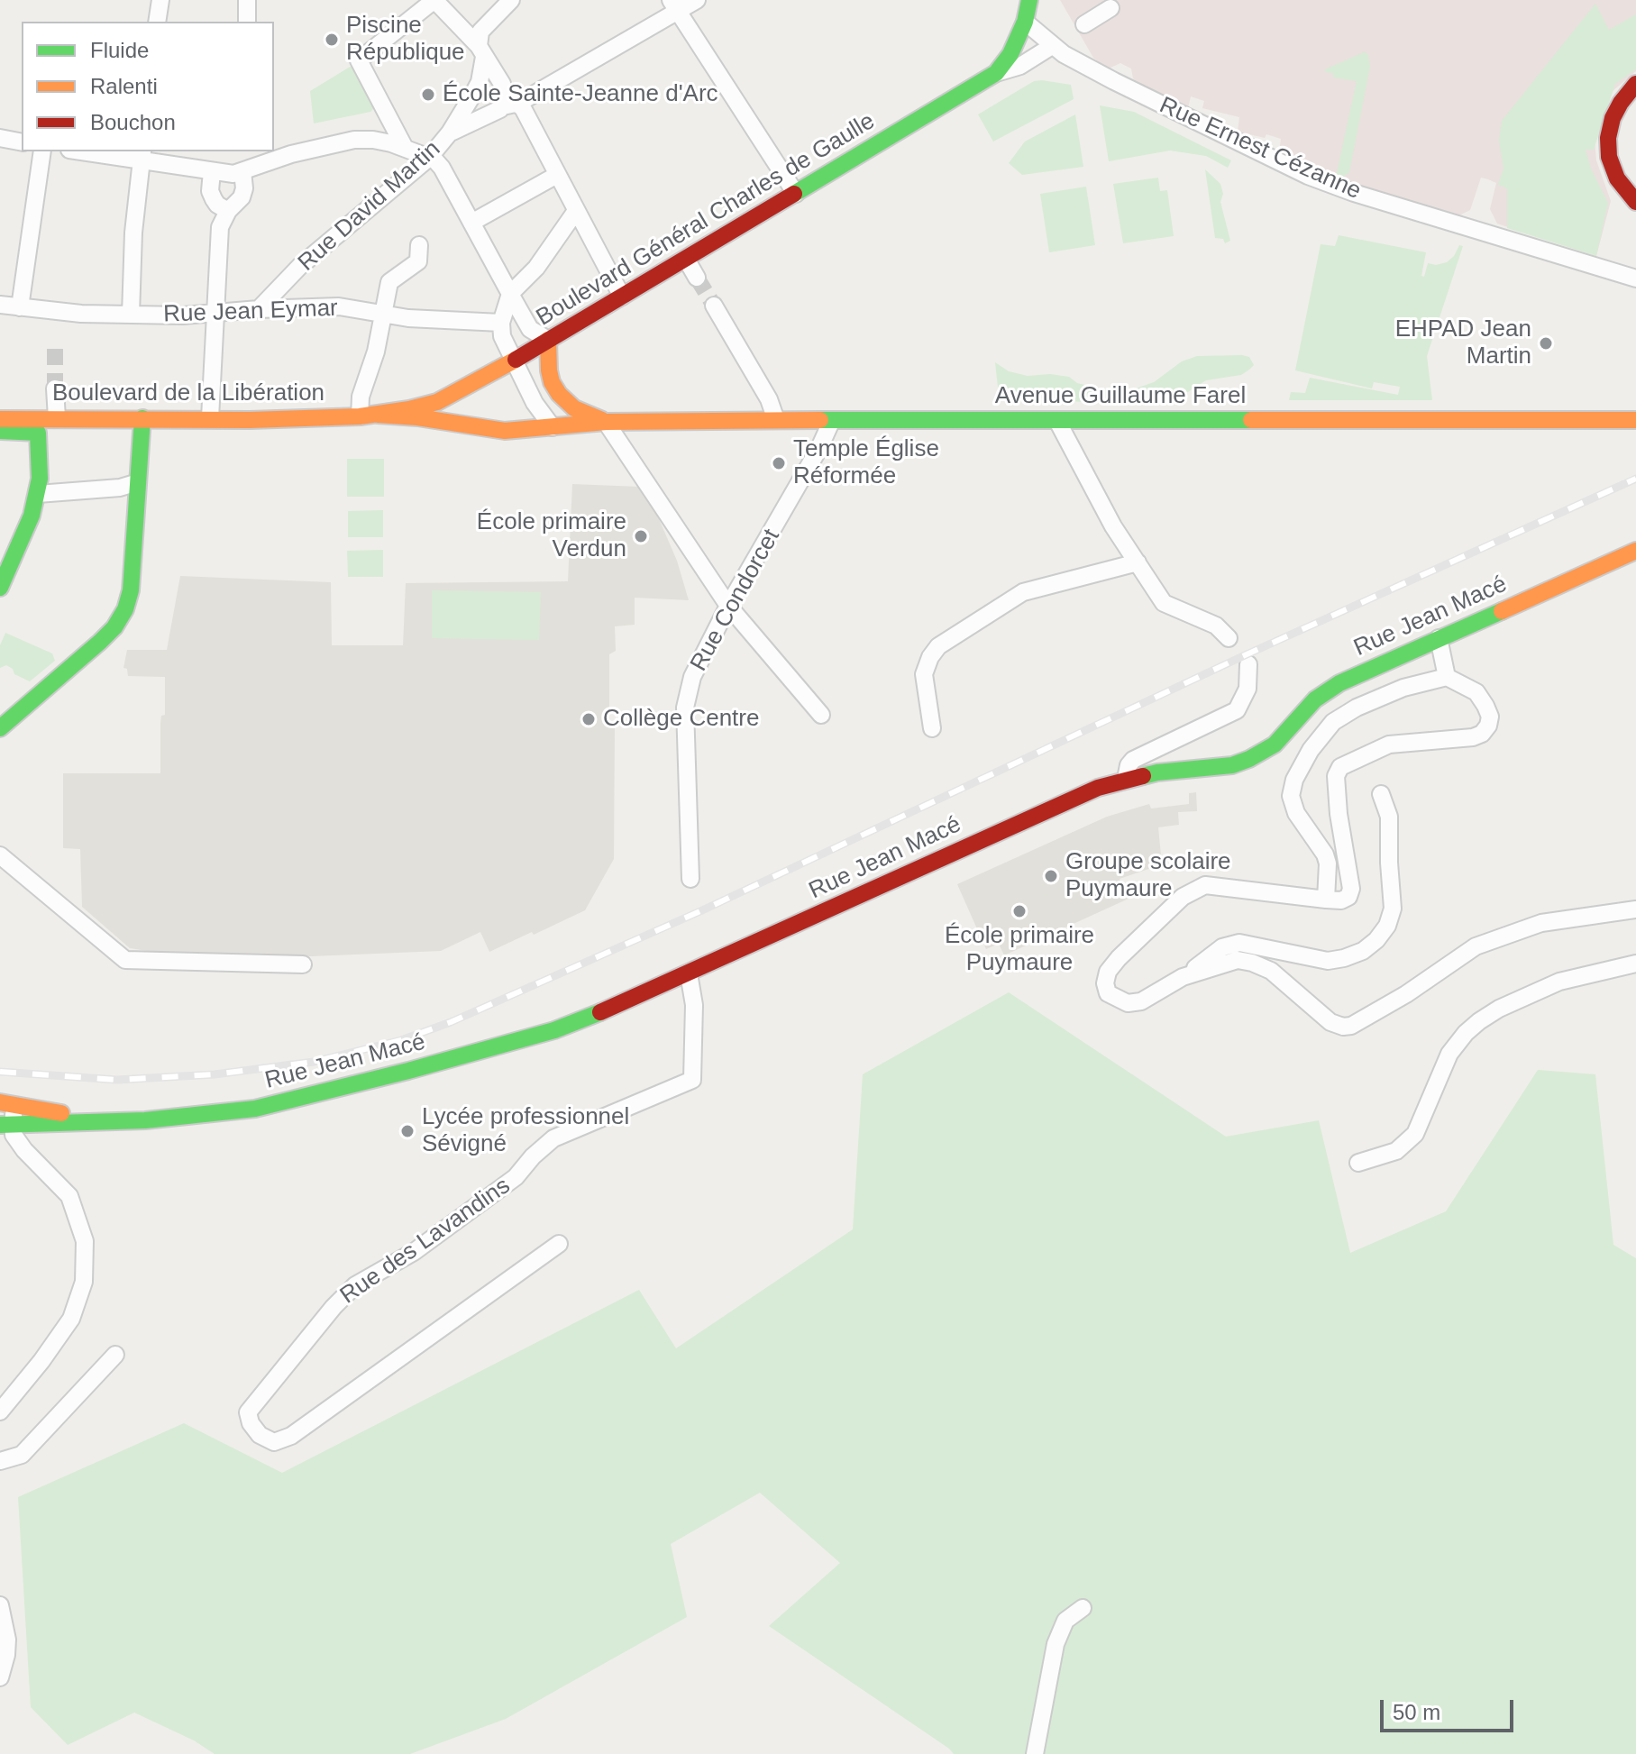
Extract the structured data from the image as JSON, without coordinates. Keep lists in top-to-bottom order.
{
  "streets": {
    "main road": [
      "Boulevard Général Charles de Gaulle",
      "Boulevard de la Libération",
      "Avenue Guillaume Farel",
      "Rue Jean Macé"
    ],
    "street": [
      "Rue Ernest Cézanne",
      "Rue David Martin",
      "Rue Jean Eymar",
      "Rue Condorcet",
      "Rue des Lavandins"
    ]
  },
  "crossings": [
    ["Rue Ernest Cézanne", "Boulevard Général Charles de Gaulle"],
    ["Rue David Martin", "Rue Jean Eymar"],
    ["Boulevard Général Charles de Gaulle", "Boulevard de la Libération"],
    ["Boulevard Général Charles de Gaulle", "Avenue Guillaume Farel"],
    ["Boulevard de la Libération", "Avenue Guillaume Farel"],
    ["Avenue Guillaume Farel", "Rue Condorcet"],
    ["Rue Jean Macé", "Rue des Lavandins"]
  ],
  "places": [
    "Piscine République",
    "École Sainte-Jeanne d'Arc",
    "EHPAD Jean Martin",
    "Temple Église Réformée",
    "École primaire Verdun",
    "Collège Centre",
    "Groupe scolaire Puymaure",
    "École primaire Puymaure",
    "Lycée professionnel Sévigné"
  ],
  "legend": ["Fluide", "Ralenti", "Bouchon"],
  "scale_bar": "50 m"
}
